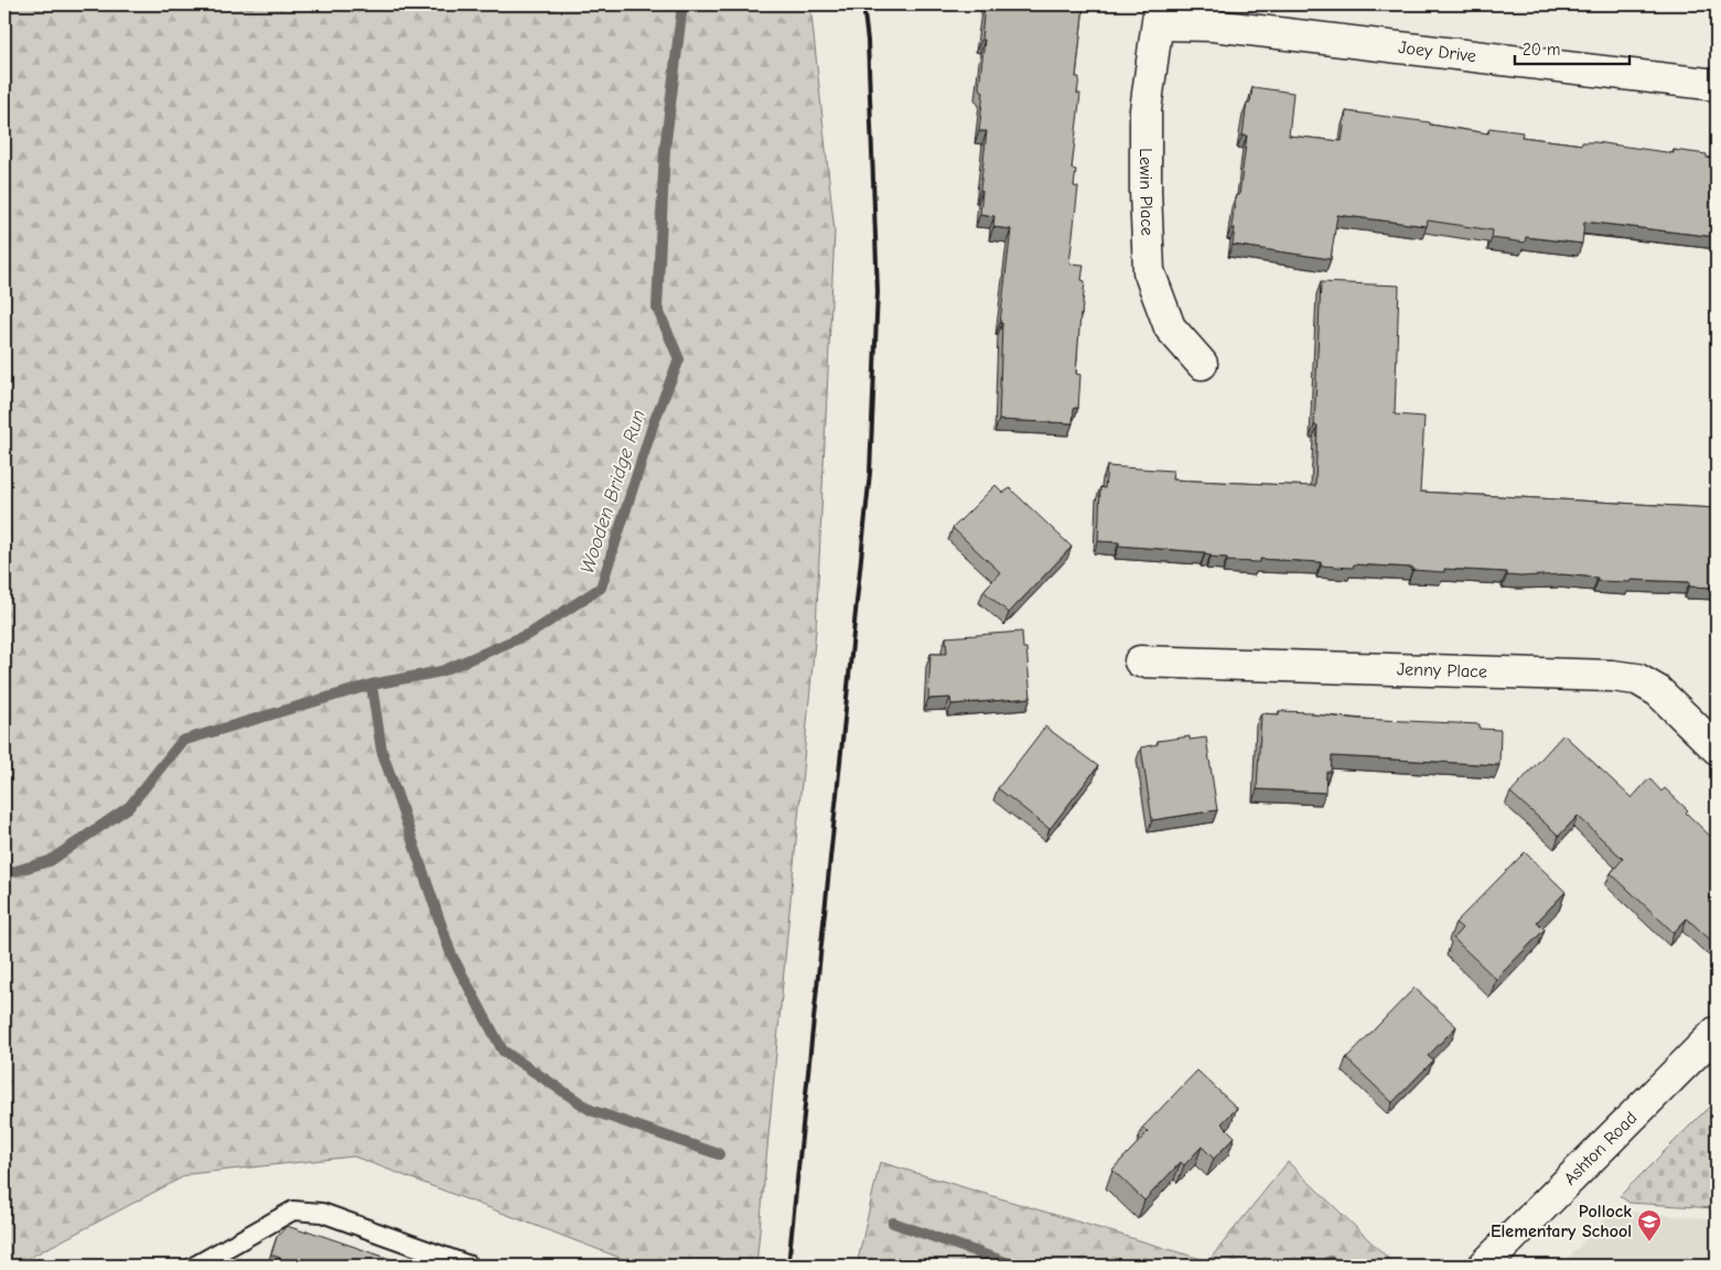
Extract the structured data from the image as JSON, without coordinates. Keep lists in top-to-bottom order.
{
  "streets": {
    "street": [
      "Joey Drive",
      "Lewin Place",
      "Jenny Place",
      "Ashton Road"
    ]
  },
  "crossings": [
    ["Joey Drive", "Lewin Place"]
  ],
  "water": ["Wooden Bridge Run"],
  "places": {
    "school or university": ["Pollock Elementary School"]
  },
  "scale_bar": "20 m"
}
